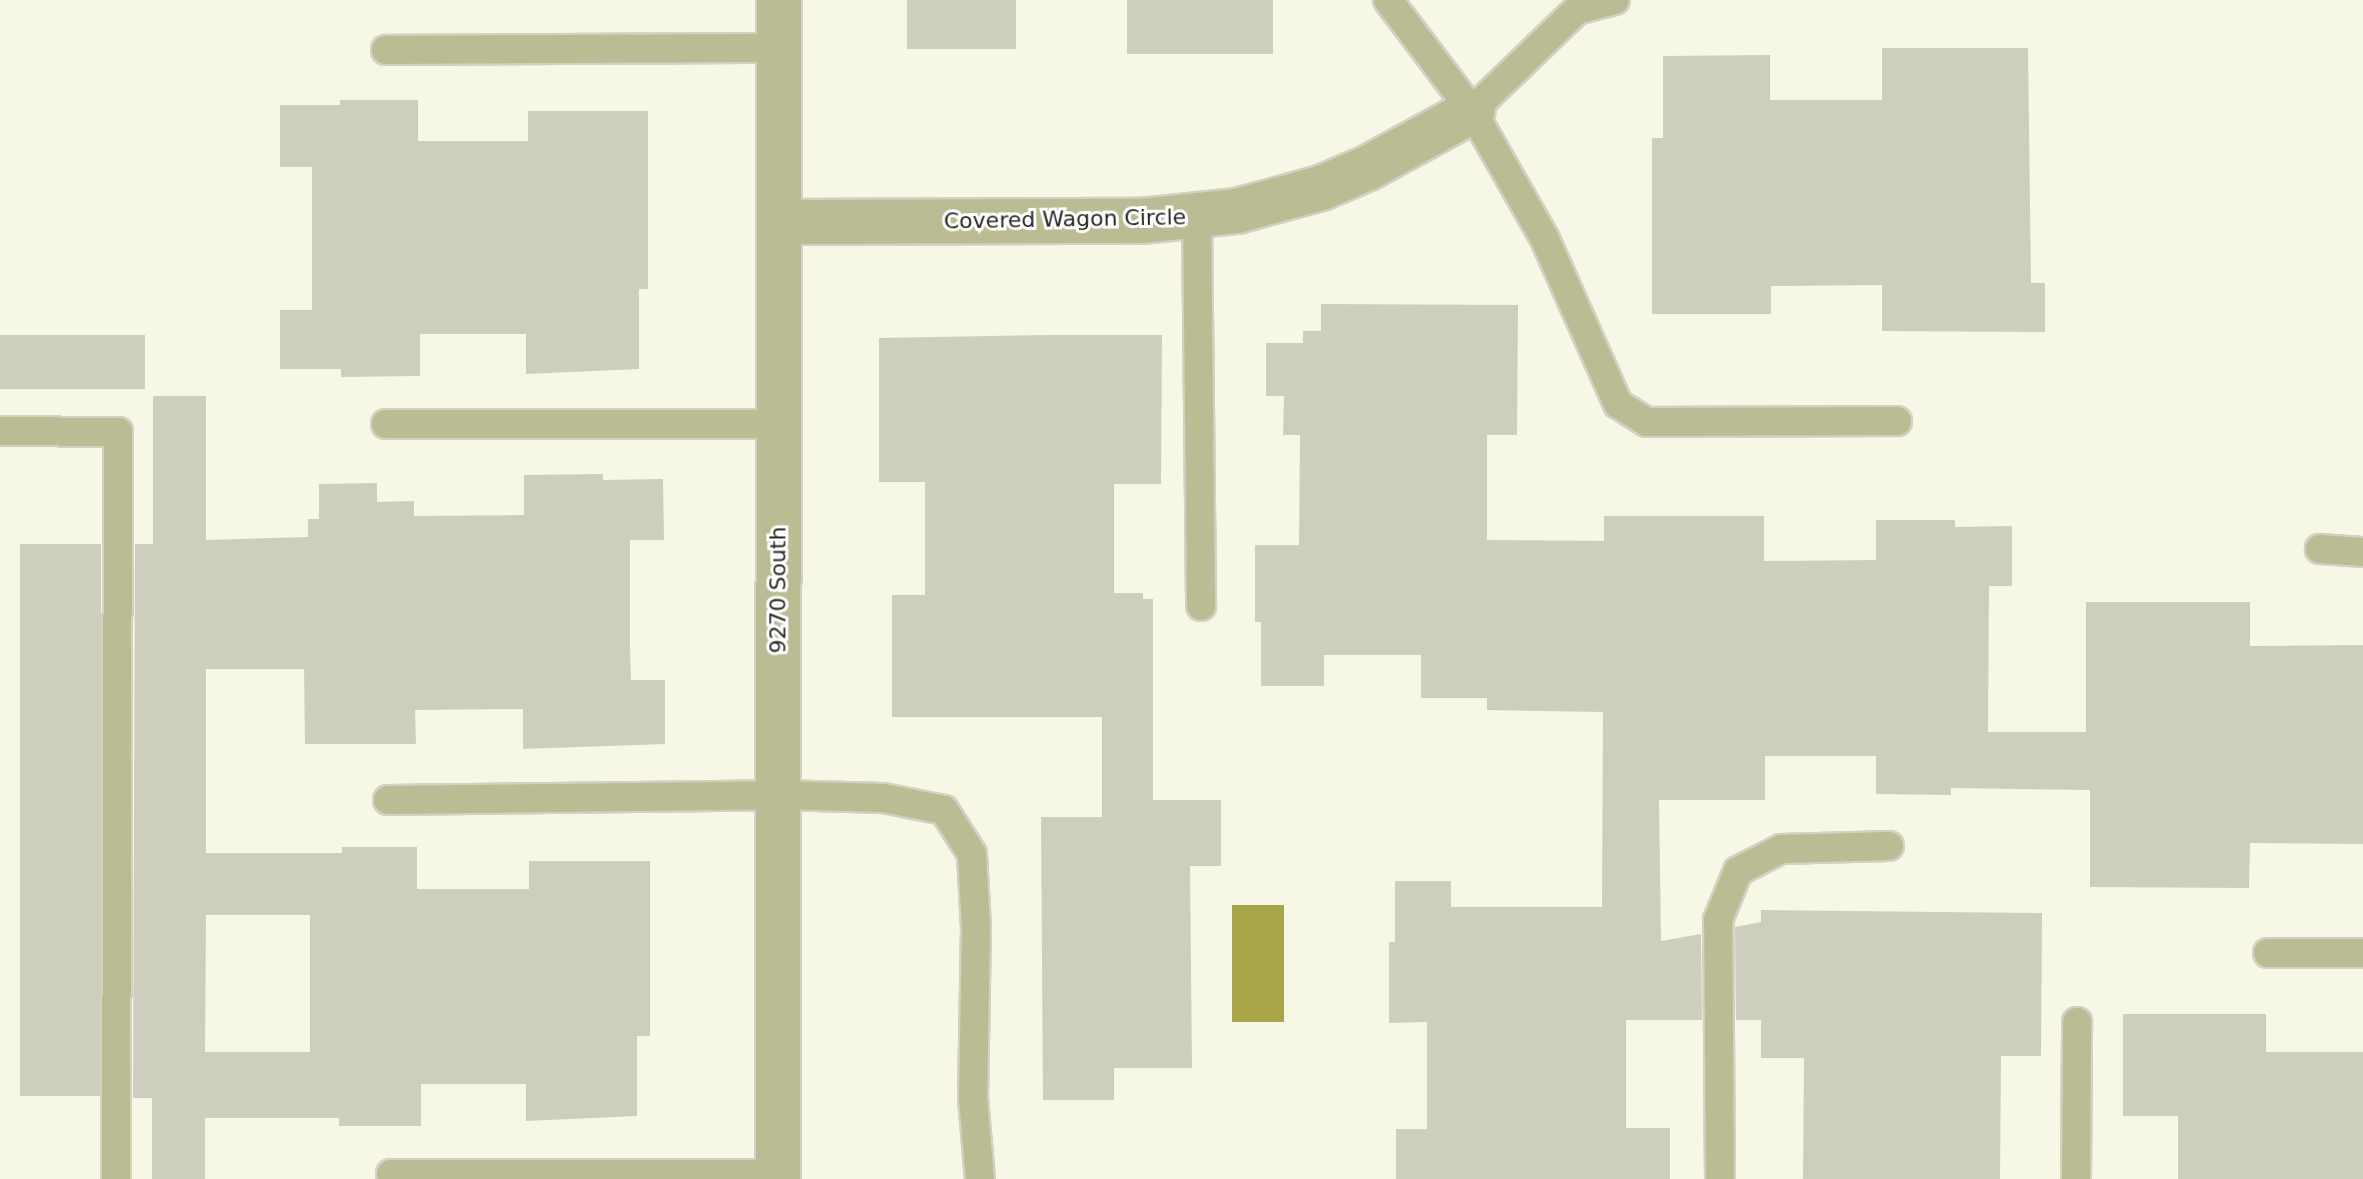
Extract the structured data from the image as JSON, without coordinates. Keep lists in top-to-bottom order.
{
  "streets": {
    "street": ["Covered Wagon Circle", "9270 South"]
  },
  "crossings": [
    ["Covered Wagon Circle", "9270 South"]
  ]
}
